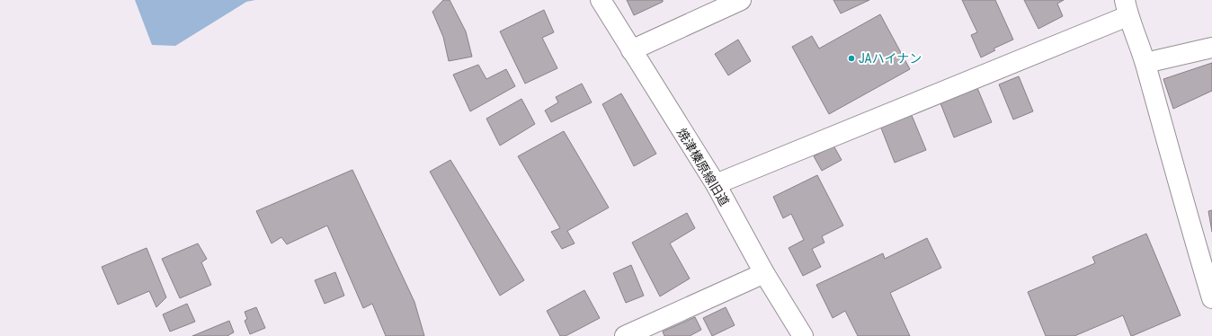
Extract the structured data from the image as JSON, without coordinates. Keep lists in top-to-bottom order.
{
  "streets": {
    "street": ["焼津榛原線旧道"]
  },
  "places": ["JAハイナン"]
}
